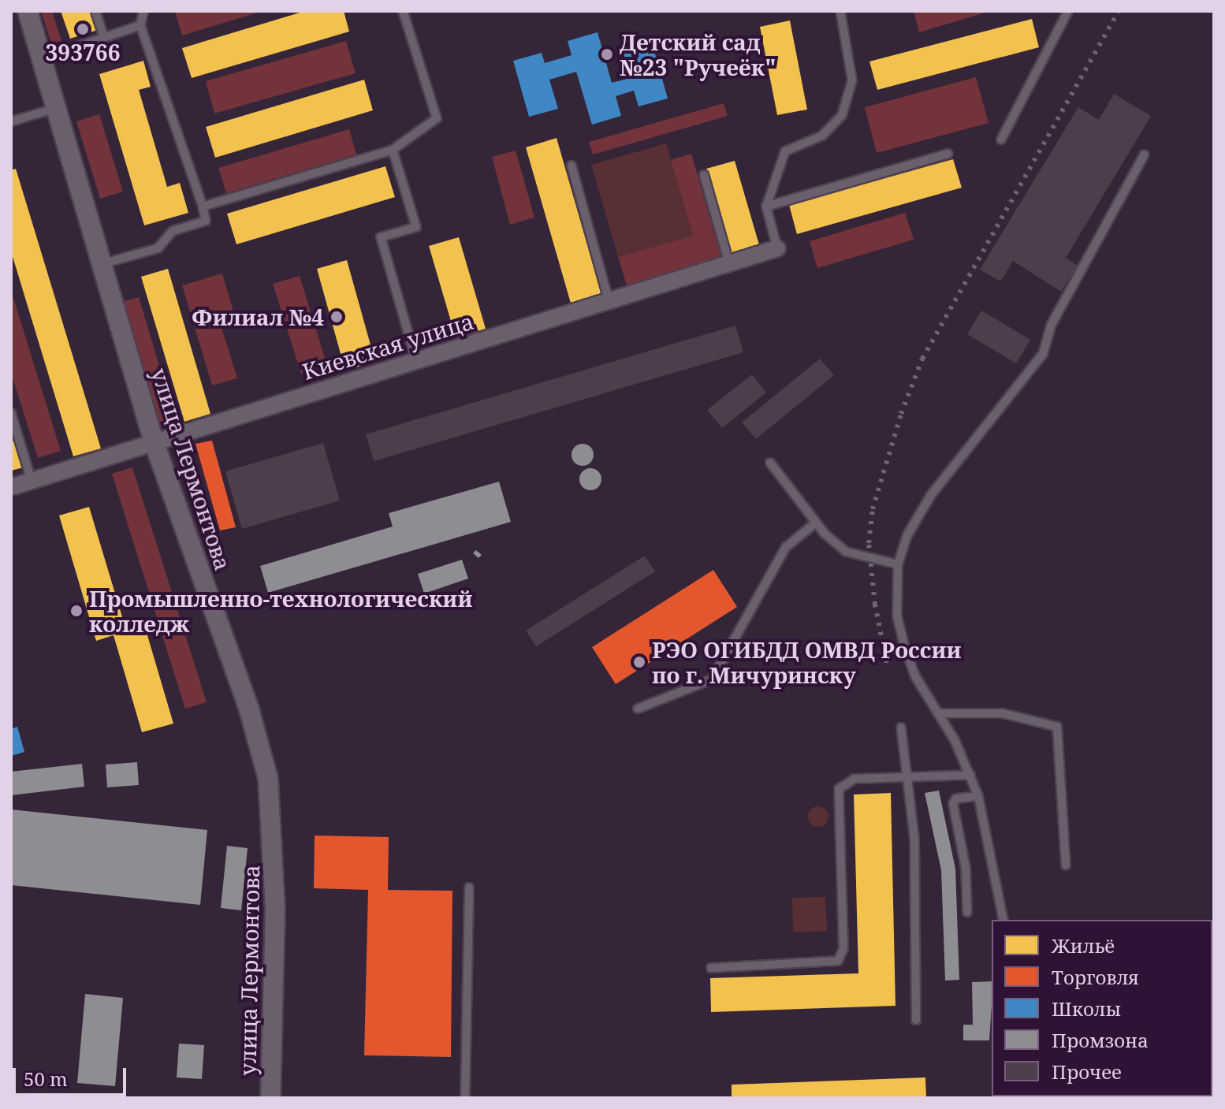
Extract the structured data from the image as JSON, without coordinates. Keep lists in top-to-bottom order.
{
  "streets": {
    "street": ["Киевская улица", "улица Лермонтова"]
  },
  "crossings": [
    ["Киевская улица", "улица Лермонтова"]
  ],
  "places": [
    "393766",
    "Детский сад №23 \"Ручеёк\"",
    "Филиал №4",
    "Промышленно-технологический колледж",
    "РЭО ОГИБДД ОМВД России по г. Мичуринску"
  ],
  "legend": [
    "Жильё",
    "Торговля",
    "Школы",
    "Промзона",
    "Прочее"
  ],
  "scale_bar": "50 m"
}
